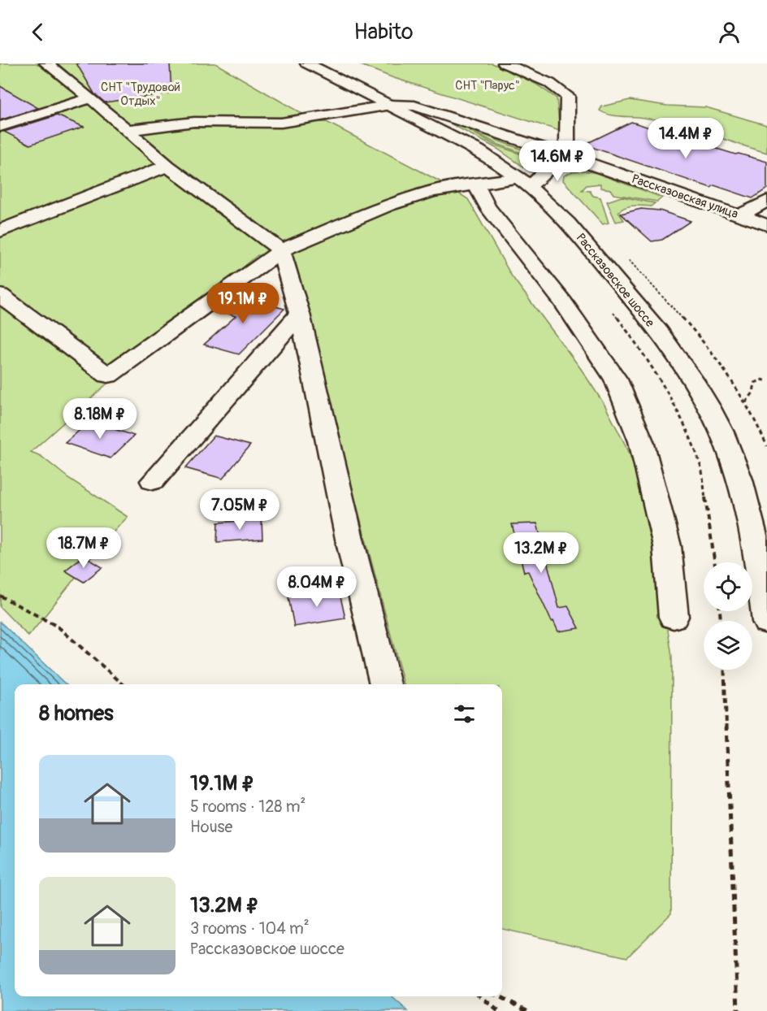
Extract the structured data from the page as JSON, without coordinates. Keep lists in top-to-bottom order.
{
  "streets": {
    "main road": ["Рассказовская улица", "Рассказовское шоссе"]
  },
  "crossings": [
    ["Рассказовская улица", "Рассказовское шоссе"]
  ],
  "parks": ["СНТ \"Парус\"", "СНТ \"Трудовой Отдых\""],
  "page": {
    "header": "Habito",
    "price": [
      "14.4M ₽",
      "14.6M ₽",
      "19.1M ₽",
      "8.18M ₽",
      "7.05M ₽",
      "18.7M ₽",
      "13.2M ₽",
      "8.04M ₽"
    ],
    "heading": "8 homes",
    "list": [
      {
        "name": "19.1M ₽",
        "note": "5 rooms · 128 m² · House"
      },
      {
        "name": "13.2M ₽",
        "note": "3 rooms · 104 m² · Рассказовское шоссе"
      }
    ]
  }
}
